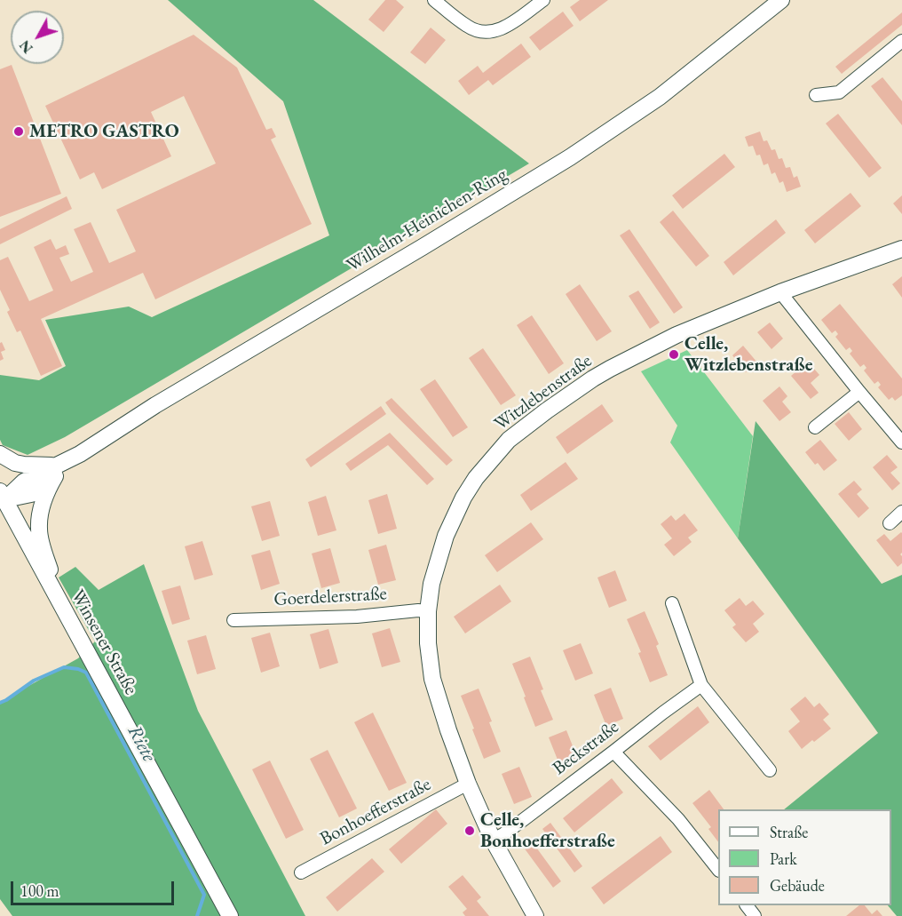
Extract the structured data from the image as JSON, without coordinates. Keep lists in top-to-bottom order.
{
  "streets": {
    "main road": ["Wilhelm-Heinichen-Ring", "Witzlebenstraße", "Winsener Straße"],
    "street": ["Goerdelerstraße", "Beckstraße", "Bonhoefferstraße"]
  },
  "crossings": [
    ["Wilhelm-Heinichen-Ring", "Winsener Straße"],
    ["Witzlebenstraße", "Goerdelerstraße"],
    ["Witzlebenstraße", "Beckstraße"],
    ["Witzlebenstraße", "Bonhoefferstraße"]
  ],
  "water": ["Riete"],
  "places": ["METRO GASTRO", "Celle, Witzlebenstraße", "Celle, Bonhoefferstraße"],
  "legend": ["Straße", "Park", "Gebäude"],
  "scale_bar": "100 m",
  "north": "bottom left"
}
